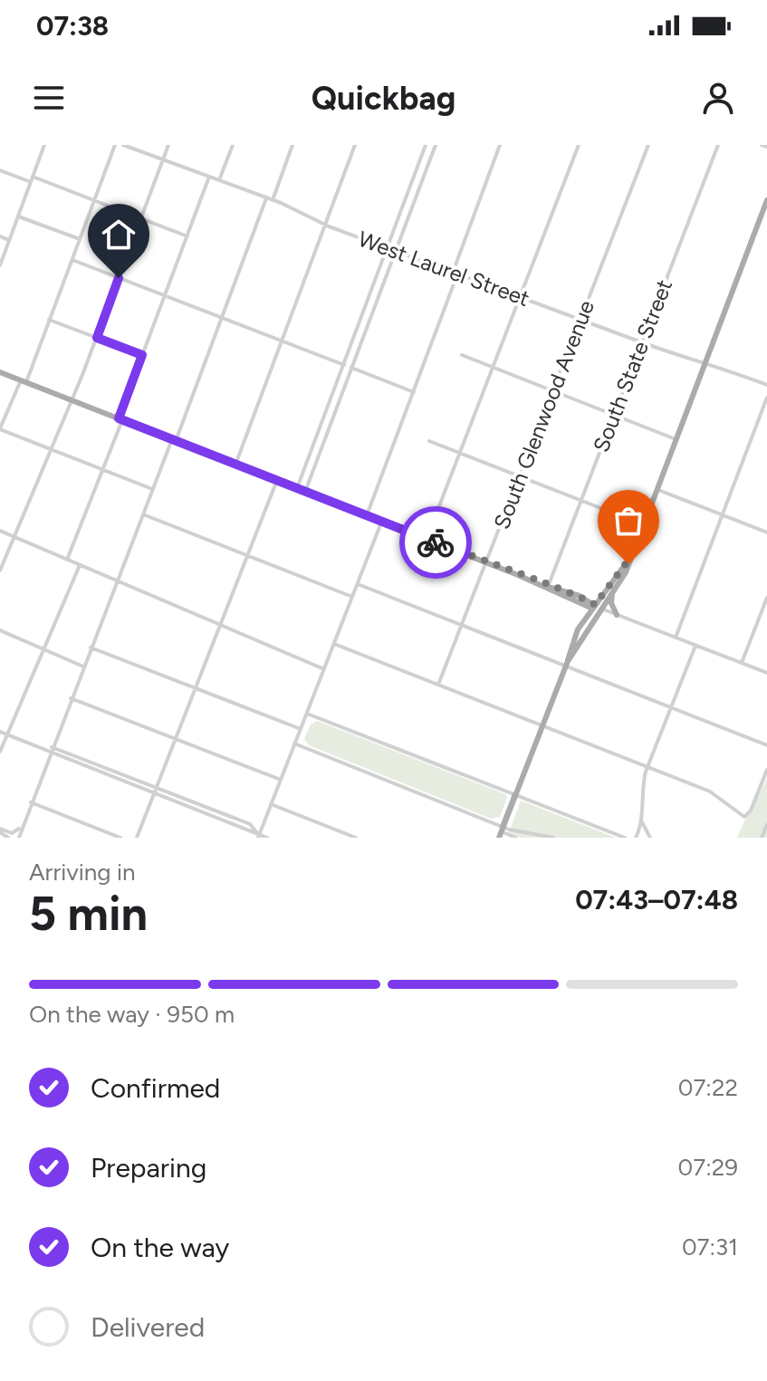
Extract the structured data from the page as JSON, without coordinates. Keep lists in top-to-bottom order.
{
  "streets": {
    "street": ["West Laurel Street", "South State Street", "South Glenwood Avenue"]
  },
  "crossings": [
    ["West Laurel Street", "South State Street"],
    ["West Laurel Street", "South Glenwood Avenue"]
  ],
  "page": {
    "status": "07:38",
    "header": "Quickbag",
    "heading": ["5 min", "Arriving in", "07:43–07:48"],
    "bar": "On the way · 950 m",
    "list": [
      ["Confirmed", "07:22"],
      ["Preparing", "07:29"],
      ["On the way", "07:31"],
      "Delivered"
    ]
  }
}
